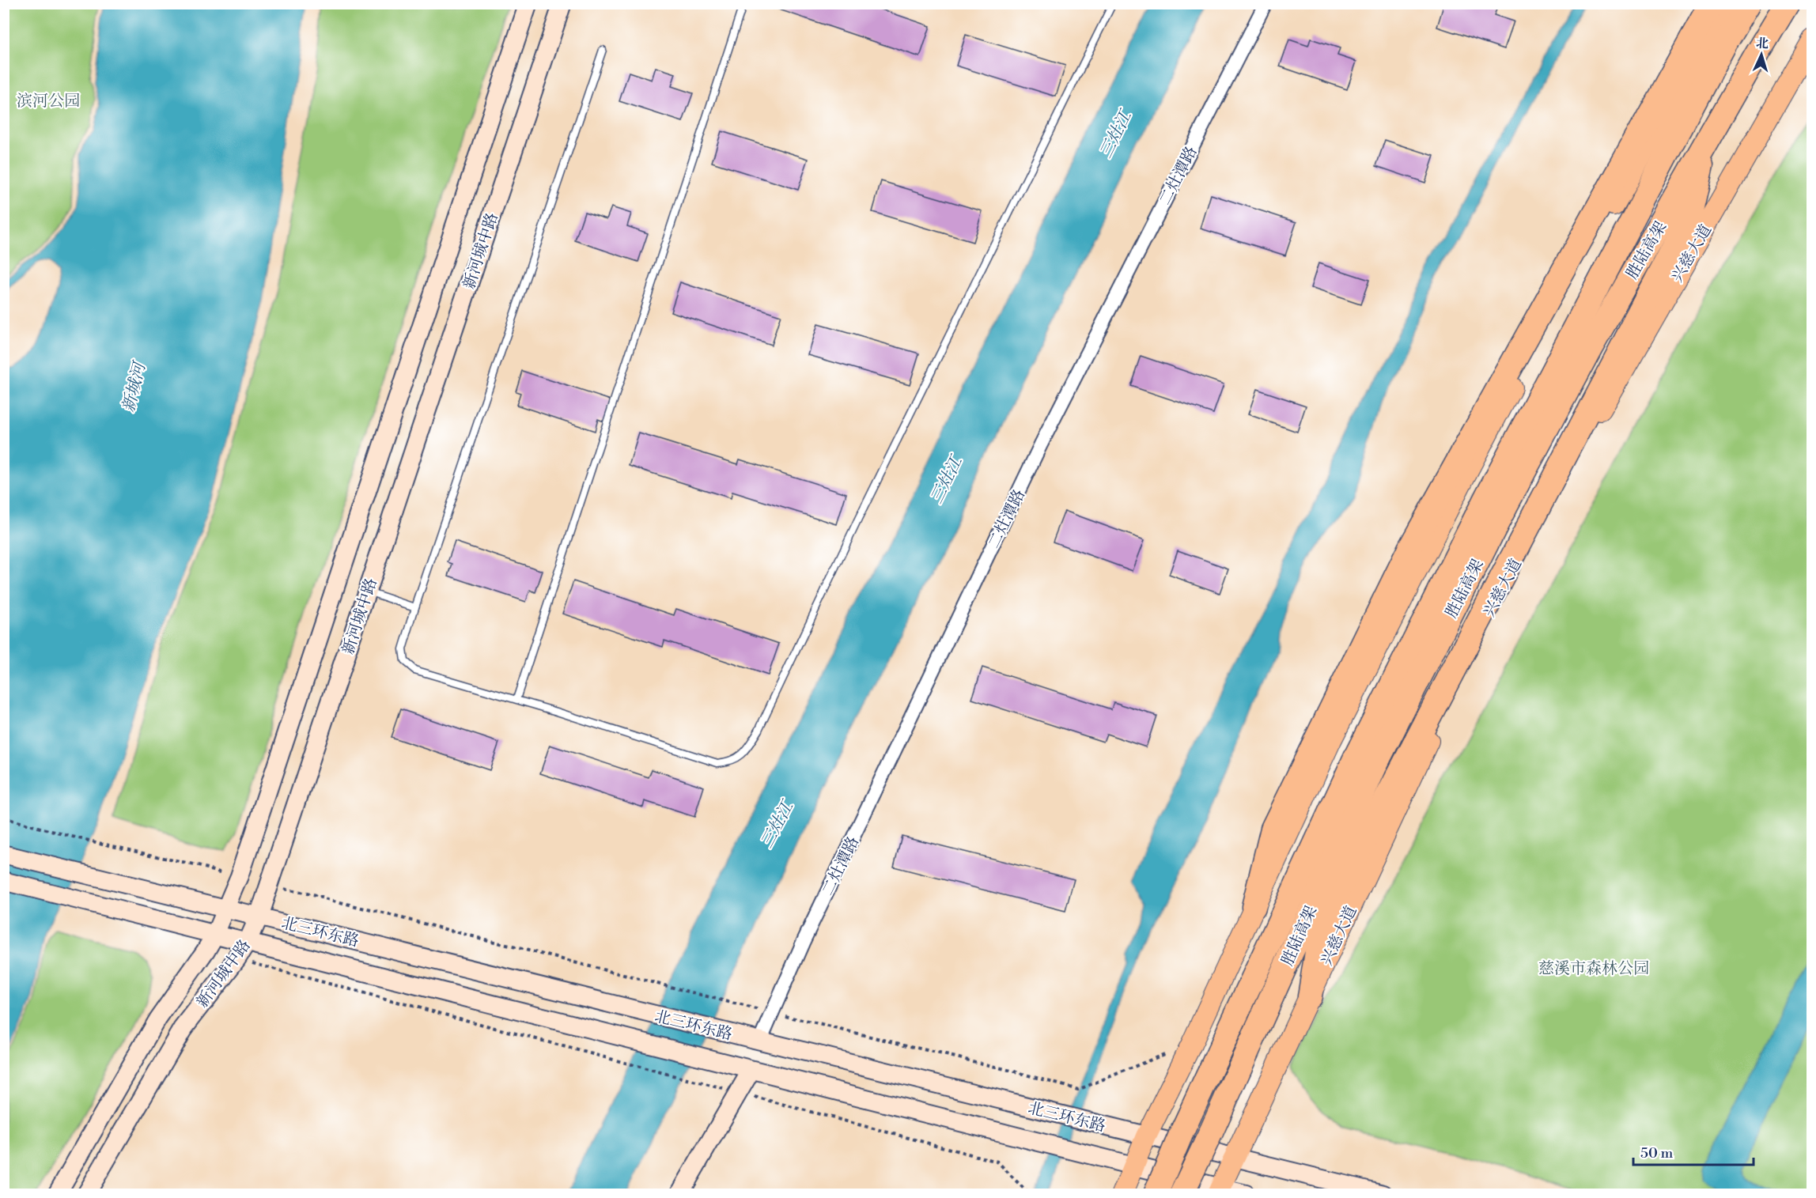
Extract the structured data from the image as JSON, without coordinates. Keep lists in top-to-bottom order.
{
  "streets": {
    "highway": ["胜陆高架"],
    "main road": ["兴慈大道"],
    "street": ["二灶潭路", "新河城中路", "北三环东路"]
  },
  "crossings": [
    ["二灶潭路", "北三环东路"],
    ["新河城中路", "北三环东路"],
    ["兴慈大道", "北三环东路"]
  ],
  "water": ["三灶江", "新城河"],
  "parks": ["滨河公园", "慈溪市森林公园"],
  "scale_bar": "50 m",
  "north": "top"
}
